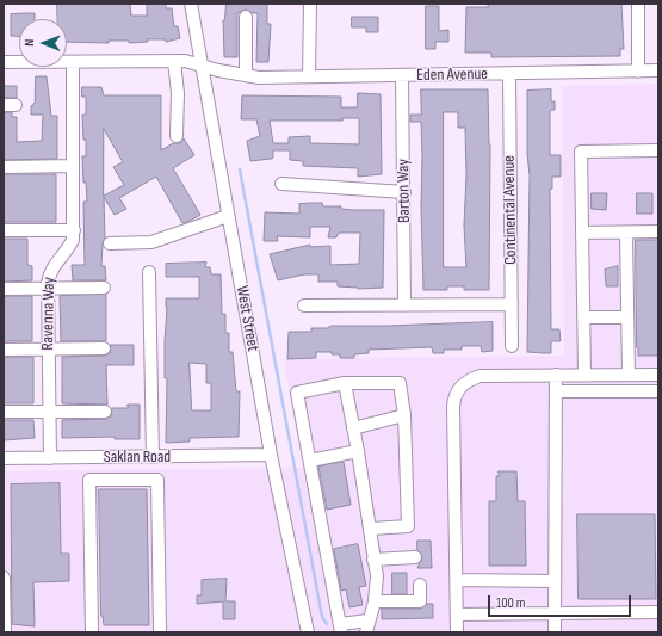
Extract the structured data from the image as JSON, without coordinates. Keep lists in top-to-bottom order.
{
  "streets": {
    "street": [
      "Eden Avenue",
      "Barton Way",
      "Continental Avenue",
      "Ravenna Way",
      "West Street",
      "Saklan Road"
    ]
  },
  "crossings": [
    ["Eden Avenue", "Barton Way"],
    ["Eden Avenue", "Continental Avenue"],
    ["Eden Avenue", "Ravenna Way"],
    ["Eden Avenue", "West Street"],
    ["Ravenna Way", "Saklan Road"],
    ["West Street", "Saklan Road"]
  ],
  "scale_bar": "100 m",
  "north": "left"
}
